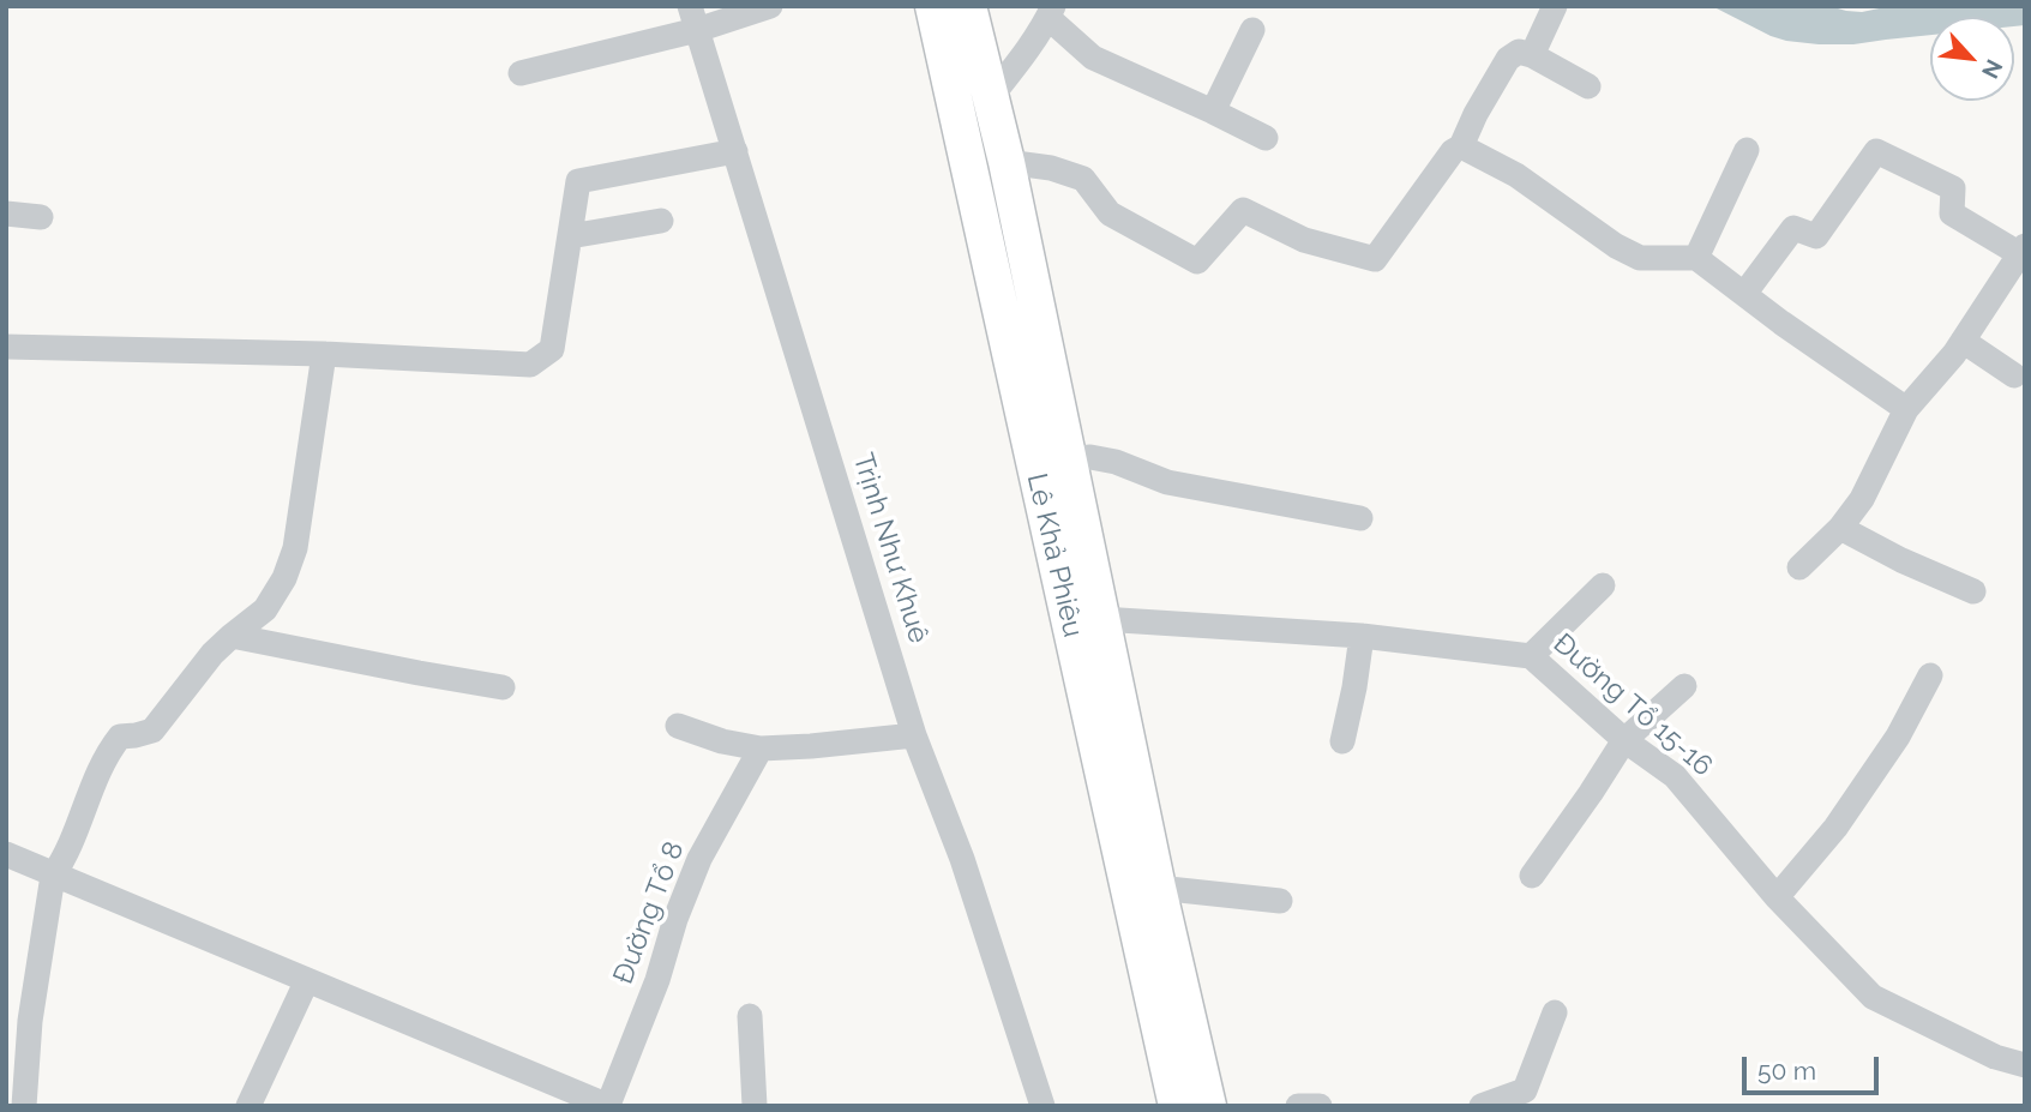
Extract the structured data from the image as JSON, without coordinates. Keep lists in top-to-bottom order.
{
  "streets": {
    "highway": ["Lê Khả Phiêu"],
    "street": ["Trịnh Như Khuê", "Đường Tổ 15-16", "Đường Tổ 8"]
  },
  "crossings": [
    ["Lê Khả Phiêu", "Đường Tổ 15-16"]
  ],
  "scale_bar": "50 m",
  "north": "bottom right"
}
